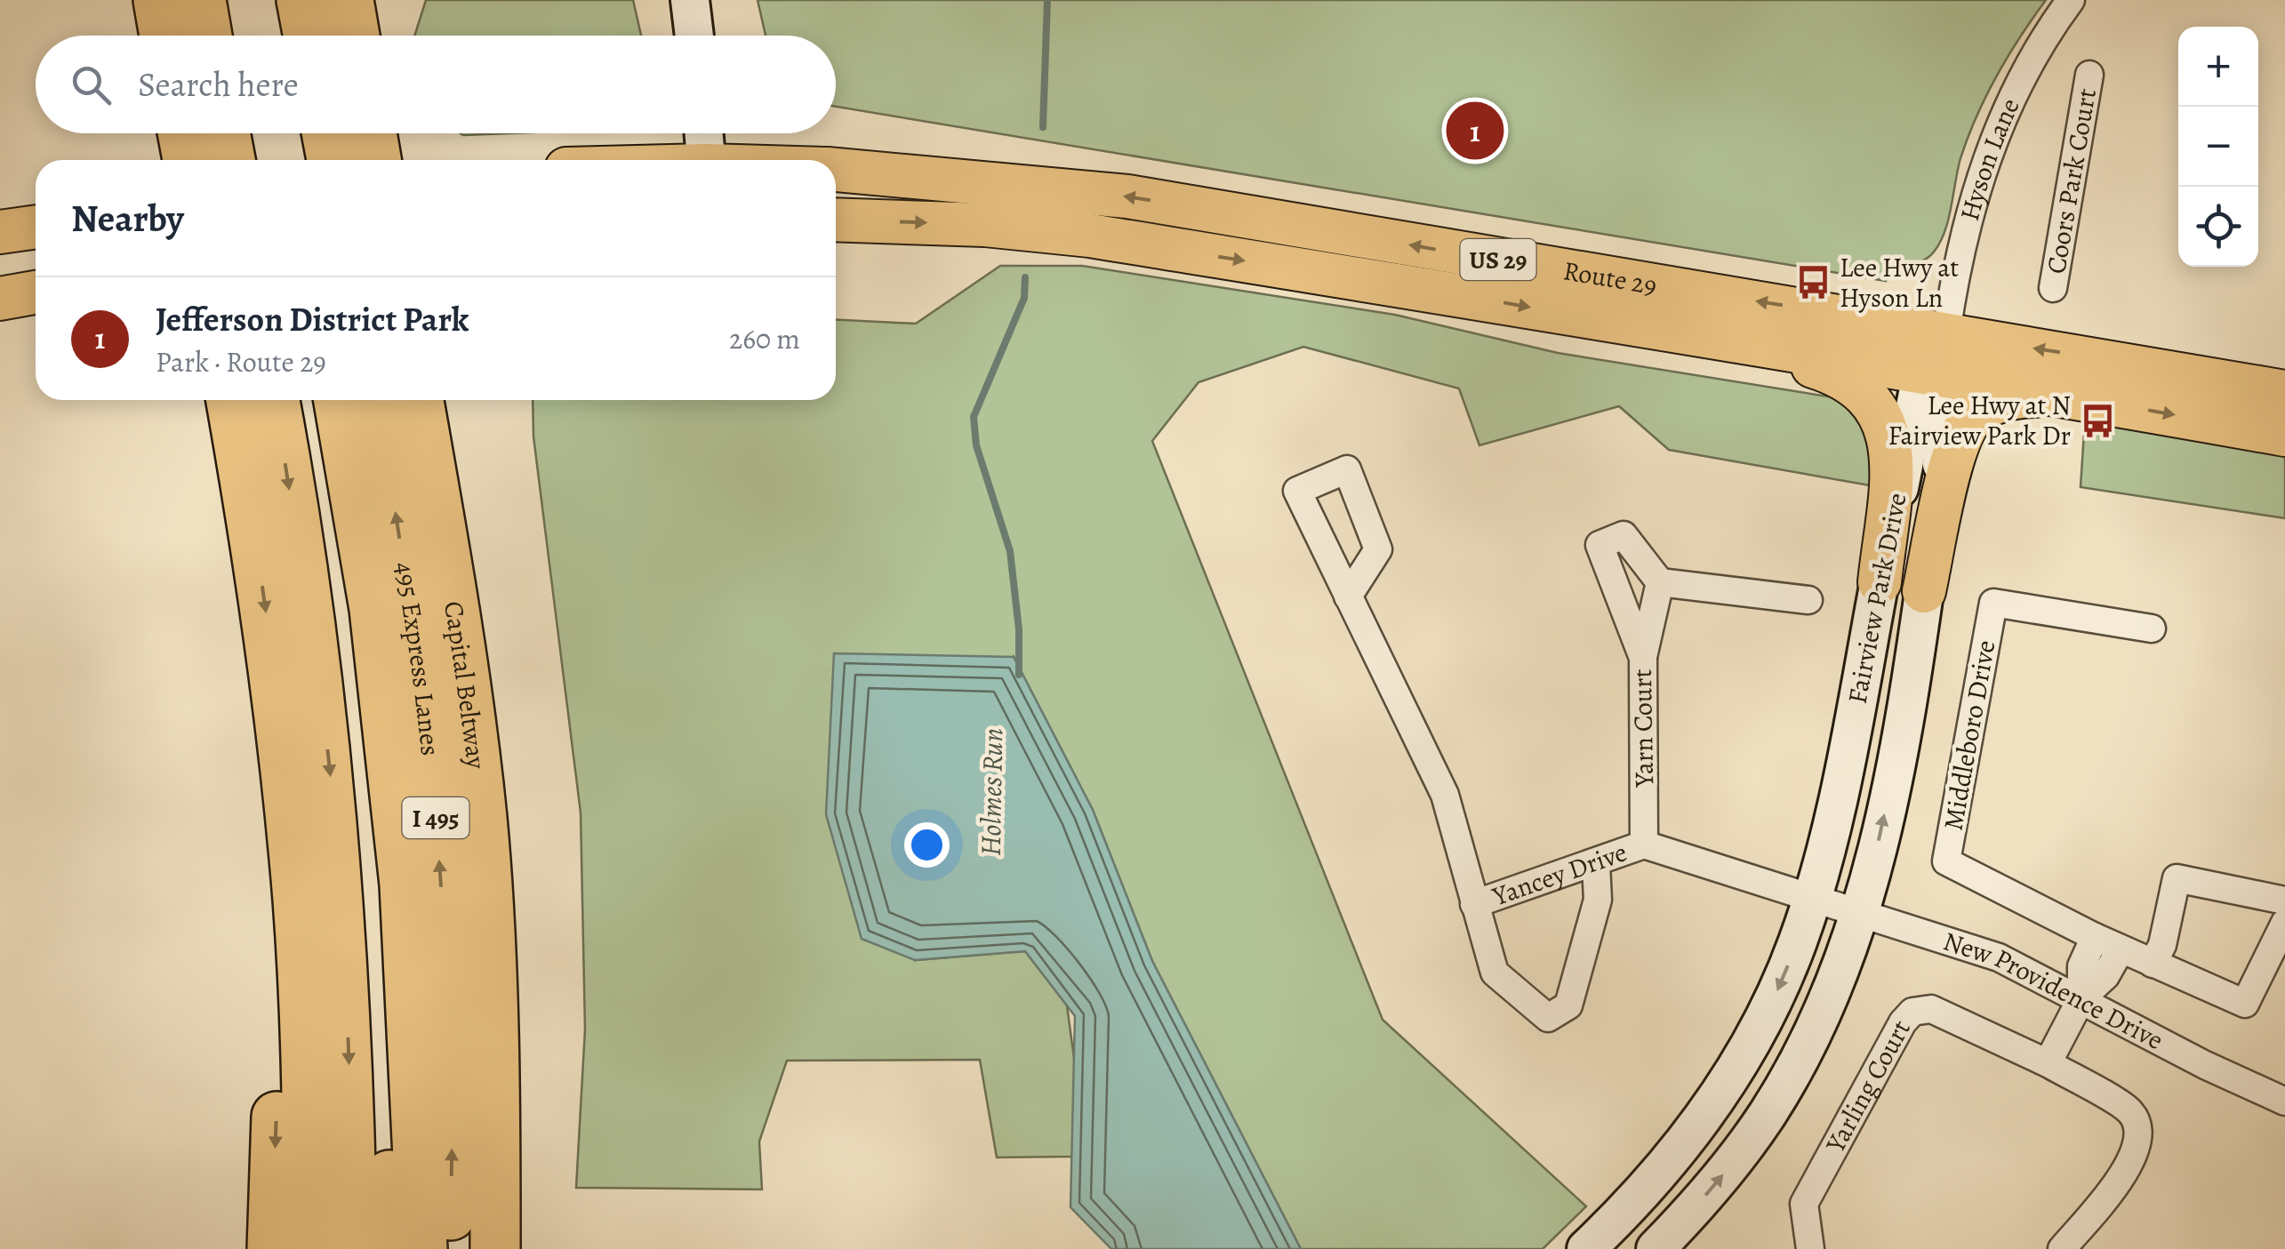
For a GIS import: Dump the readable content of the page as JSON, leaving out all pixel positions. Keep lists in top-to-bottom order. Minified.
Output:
{"streets":{"highway":["495 Express Lanes","Capital Beltway","I 495"],"main road":["US 29","Route 29","Fairview Park Drive"],"street":["Hyson Lane","Coors Park Court","Yarn Court","Middleboro Drive","Yancey Drive","New Providence Drive","Yarling Court"]},"crossings":[["Hyson Lane","Route 29"],["Hyson Lane","Fairview Park Drive"],["Route 29","Fairview Park Drive"],["Fairview Park Drive","Yancey Drive"],["Fairview Park Drive","New Providence Drive"],["Yarn Court","Yancey Drive"],["Yancey Drive","New Providence Drive"]],"water":["Holmes Run"],"places":{"bus stop":["Lee Hwy at Hyson Ln","Lee Hwy at N Fairview Park Dr"]},"page":{"map_buttons":["+","−"],"search":"Search here","pins":"1","heading":"Nearby","list":[{"mark":"1","name":"Jefferson District Park","note":"Park · Route 29","value":"260 m"}]}}
